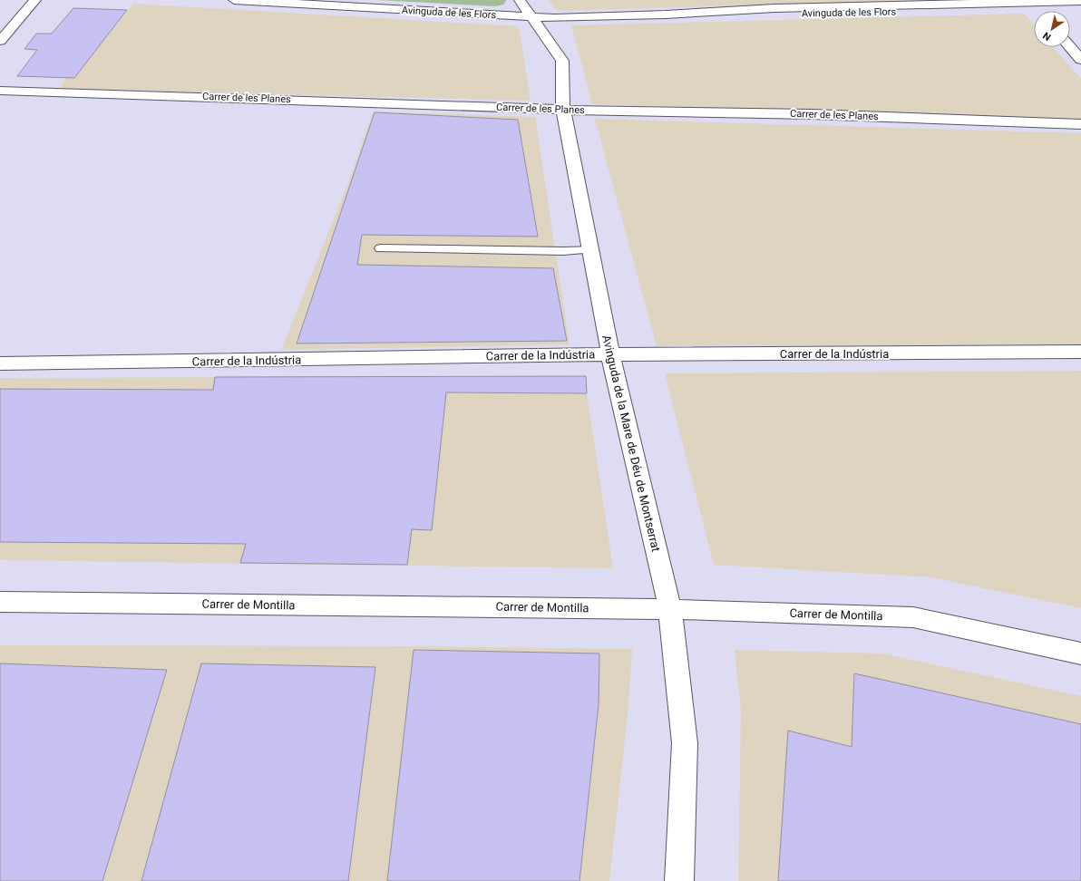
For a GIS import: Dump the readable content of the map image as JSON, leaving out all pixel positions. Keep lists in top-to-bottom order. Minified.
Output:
{"streets":{"street":["Avinguda de les Flors","Carrer de les Planes","Carrer de la Indústria","Avinguda de la Mare de Déu de Montserrat","Carrer de Montilla"]},"crossings":[["Avinguda de les Flors","Avinguda de la Mare de Déu de Montserrat"],["Carrer de les Planes","Avinguda de la Mare de Déu de Montserrat"],["Carrer de la Indústria","Avinguda de la Mare de Déu de Montserrat"],["Avinguda de la Mare de Déu de Montserrat","Carrer de Montilla"]],"north":"bottom left"}
